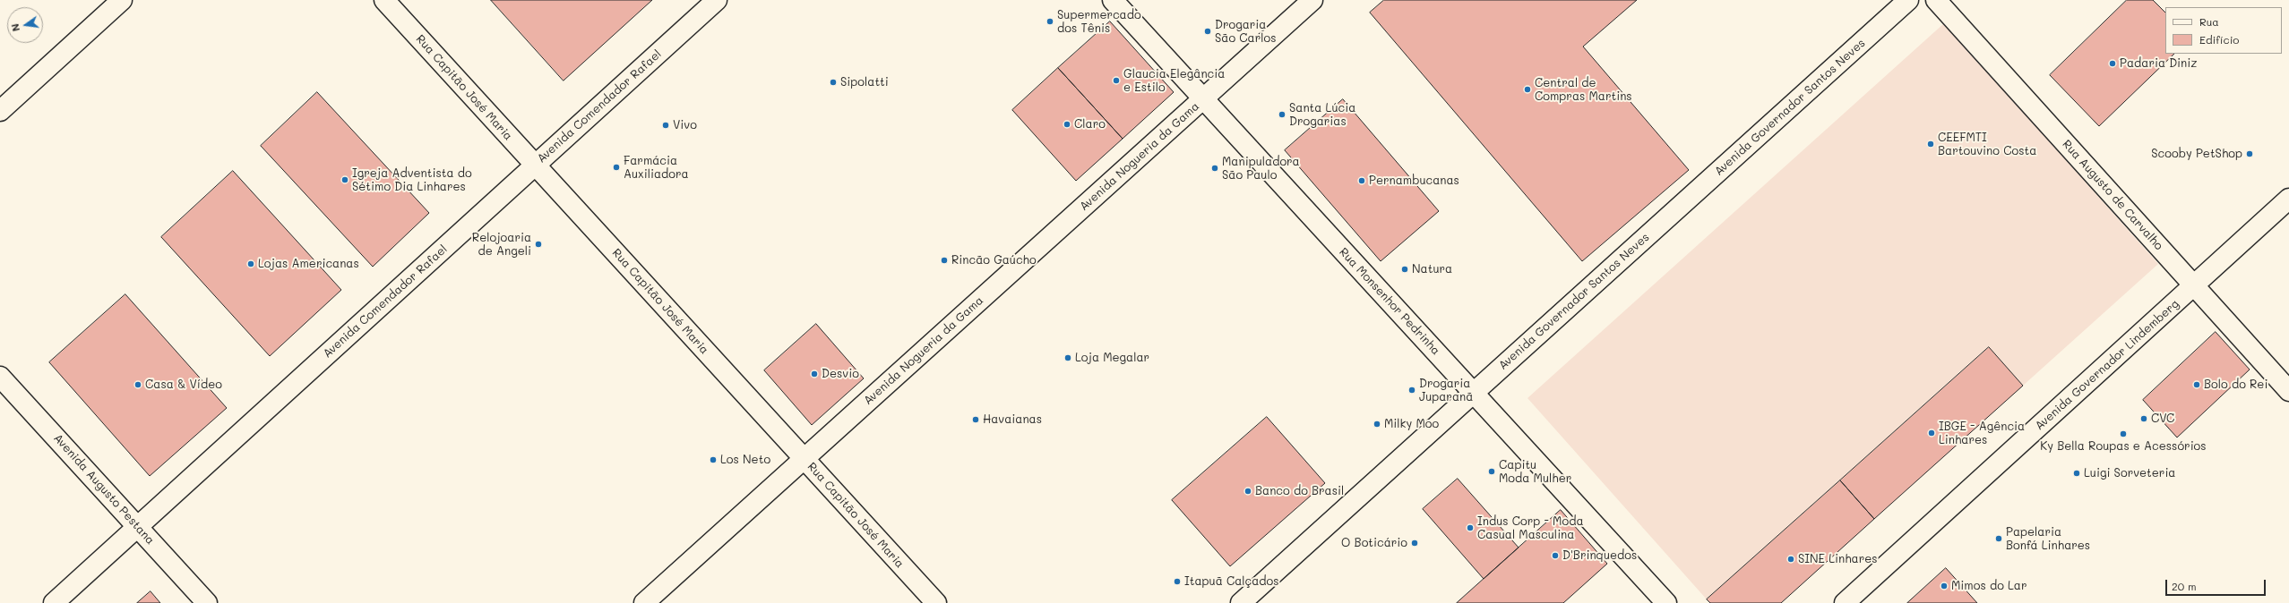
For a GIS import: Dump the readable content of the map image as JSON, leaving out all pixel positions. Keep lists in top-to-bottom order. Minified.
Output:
{"streets":{"street":["Rua Capitão José Maria","Avenida Comendador Rafael","Avenida Governador Santos Neves","Avenida Nogueria da Gama","Rua Augusto de Carvalho","Rua Monsenhor Pedrinha","Avenida Governador Lindemberg","Avenida Augusto Pestana"]},"crossings":[["Rua Capitão José Maria","Avenida Comendador Rafael"],["Rua Capitão José Maria","Avenida Nogueria da Gama"],["Avenida Comendador Rafael","Avenida Augusto Pestana"],["Avenida Governador Santos Neves","Rua Monsenhor Pedrinha"],["Avenida Nogueria da Gama","Rua Monsenhor Pedrinha"],["Rua Augusto de Carvalho","Avenida Governador Lindemberg"]],"places":["Supermercado dos Tênis","Drogaria São Carlos","Padaria Diniz","Glaucia Elegância e Estilo","Sipolatti","Central de Compras Martins","Santa Lúcia Drogarias","Claro","Vivo","CEEFMTI Bartouvino Costa","Scooby PetShop","Farmácia Auxiliadora","Manipuladora São Paulo","Igreja Adventista do Sétimo Dia Linhares","Pernambucanas","Relojoaria de Angeli","Rincão Gaúcho","Lojas Americanas","Natura","Loja Megalar","Desvio","Casa & Vídeo","Bolo do Rei","Drogaria Juparanã","CVC","Havaianas","Milky Moo","IBGE - Agência Linhares","Ky Bella Roupas e Acessórios","Los Neto","Capitu Moda Mulher","Luigi Sorveteria","Banco do Brasil","Indus Corp - Moda Casual Masculina","Papelaria Bonfá Linhares","O Boticário","D'Brinquedos","SINE Linhares","Itapuã Calçados","Mimos do Lar"],"legend":["Rua","Edifício"],"scale_bar":"20 m","north":"left"}
